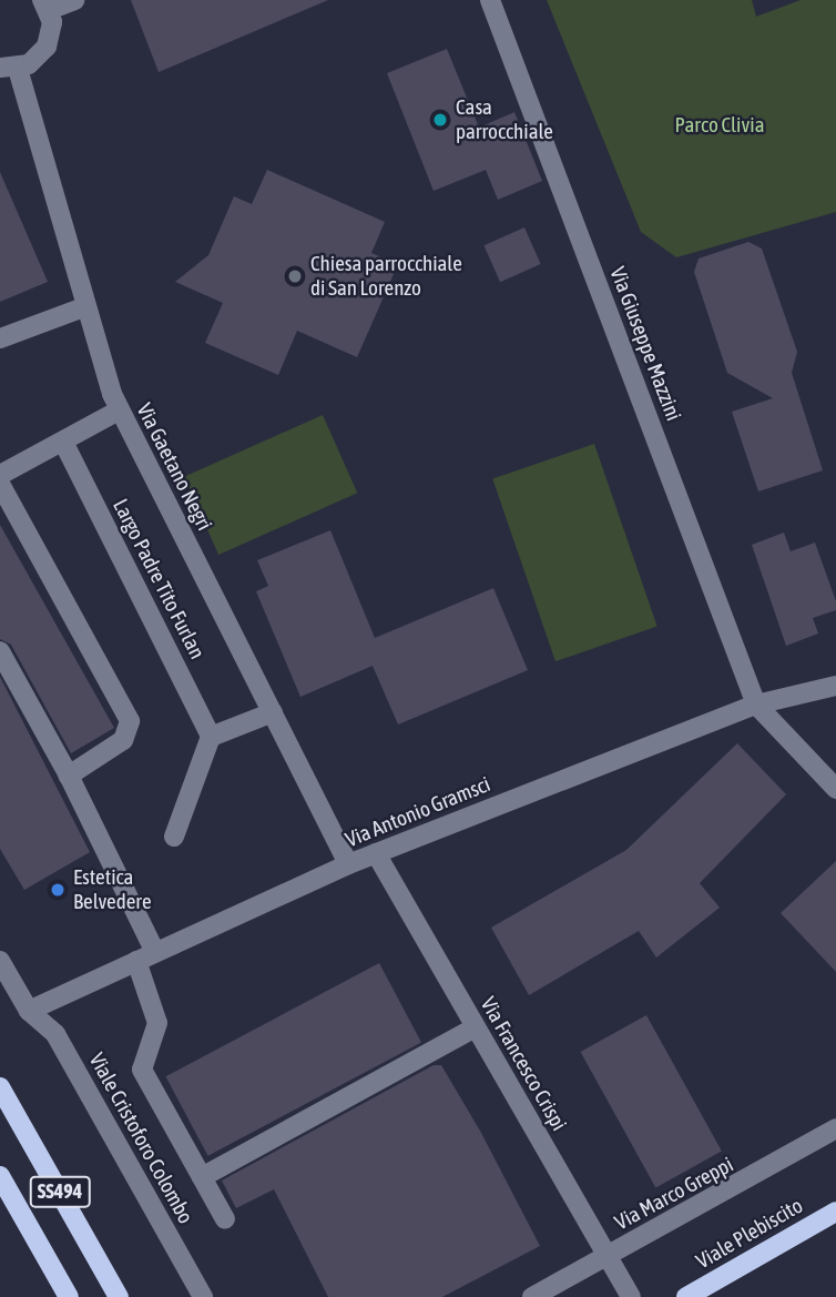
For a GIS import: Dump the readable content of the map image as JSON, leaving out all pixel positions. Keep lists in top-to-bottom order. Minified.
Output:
{"streets":{"main road":["SS494","Viale Plebiscito"],"street":["Via Giuseppe Mazzini","Via Gaetano Negri","Largo Padre Tito Furlan","Via Antonio Gramsci","Via Francesco Crispi","Viale Cristoforo Colombo","Via Marco Greppi"]},"crossings":[["Via Giuseppe Mazzini","Via Antonio Gramsci"],["Via Gaetano Negri","Via Antonio Gramsci"],["Via Antonio Gramsci","Via Francesco Crispi"],["Via Antonio Gramsci","Viale Cristoforo Colombo"],["Via Francesco Crispi","Via Marco Greppi"]],"parks":["Parco Clivia"],"places":["Casa parrocchiale","Chiesa parrocchiale di San Lorenzo","Estetica Belvedere"]}
